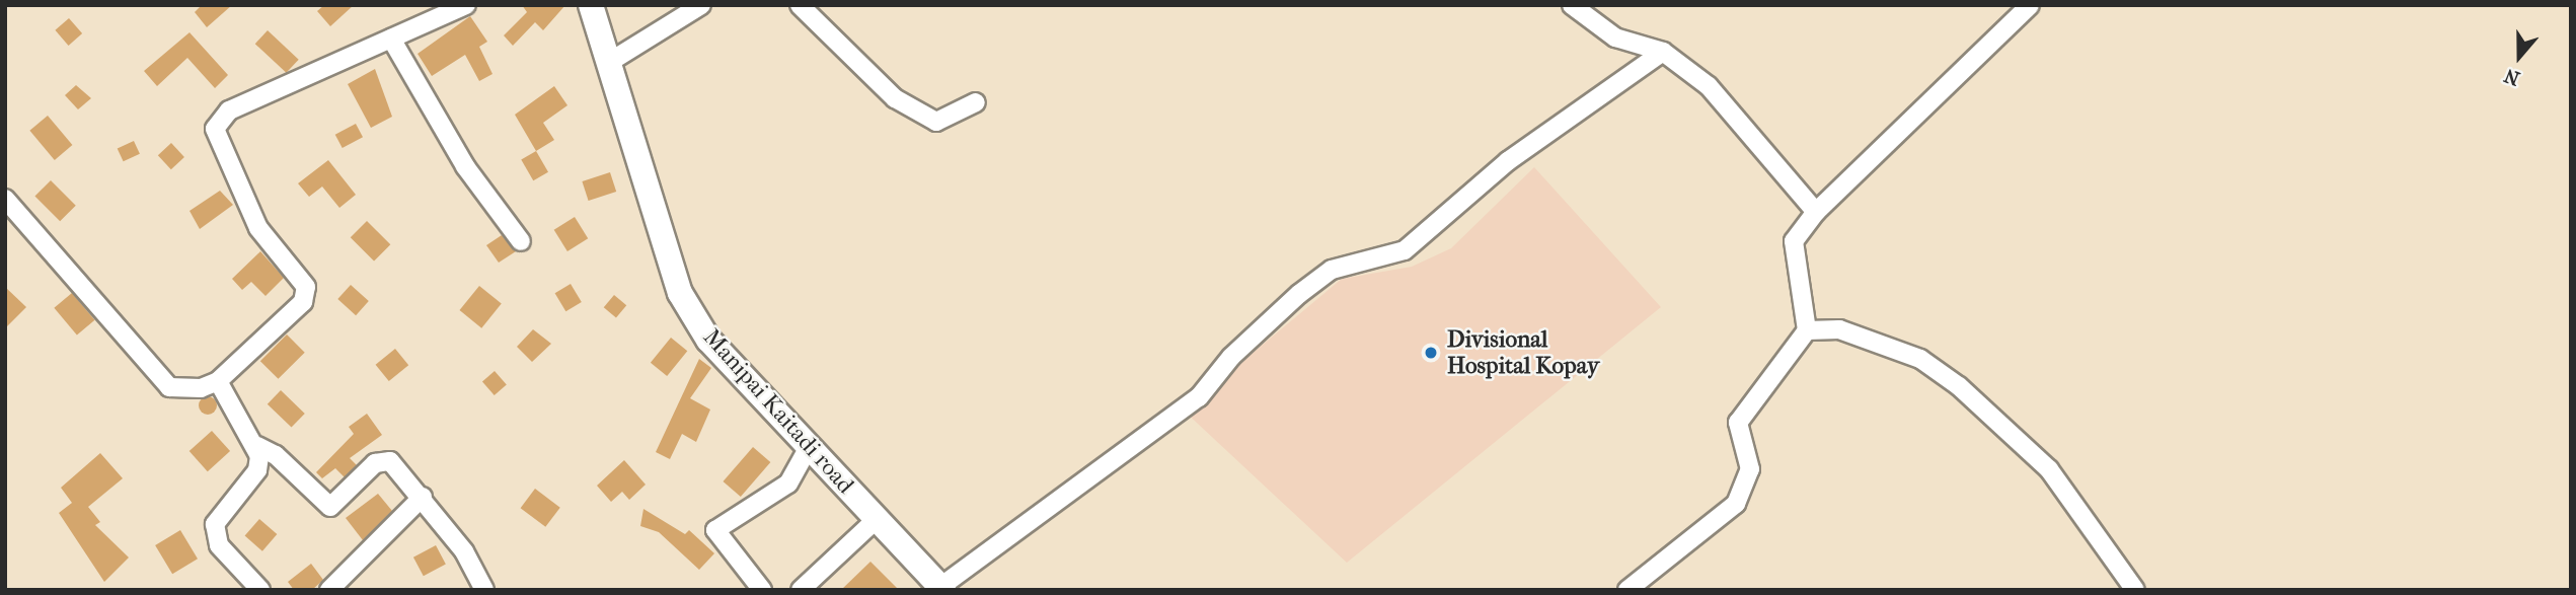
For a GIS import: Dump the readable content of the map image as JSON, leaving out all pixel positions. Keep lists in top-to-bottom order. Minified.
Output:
{"streets":{"main road":["Manipai Kaitadi road"]},"places":["Divisional Hospital Kopay"],"north":"bottom"}
